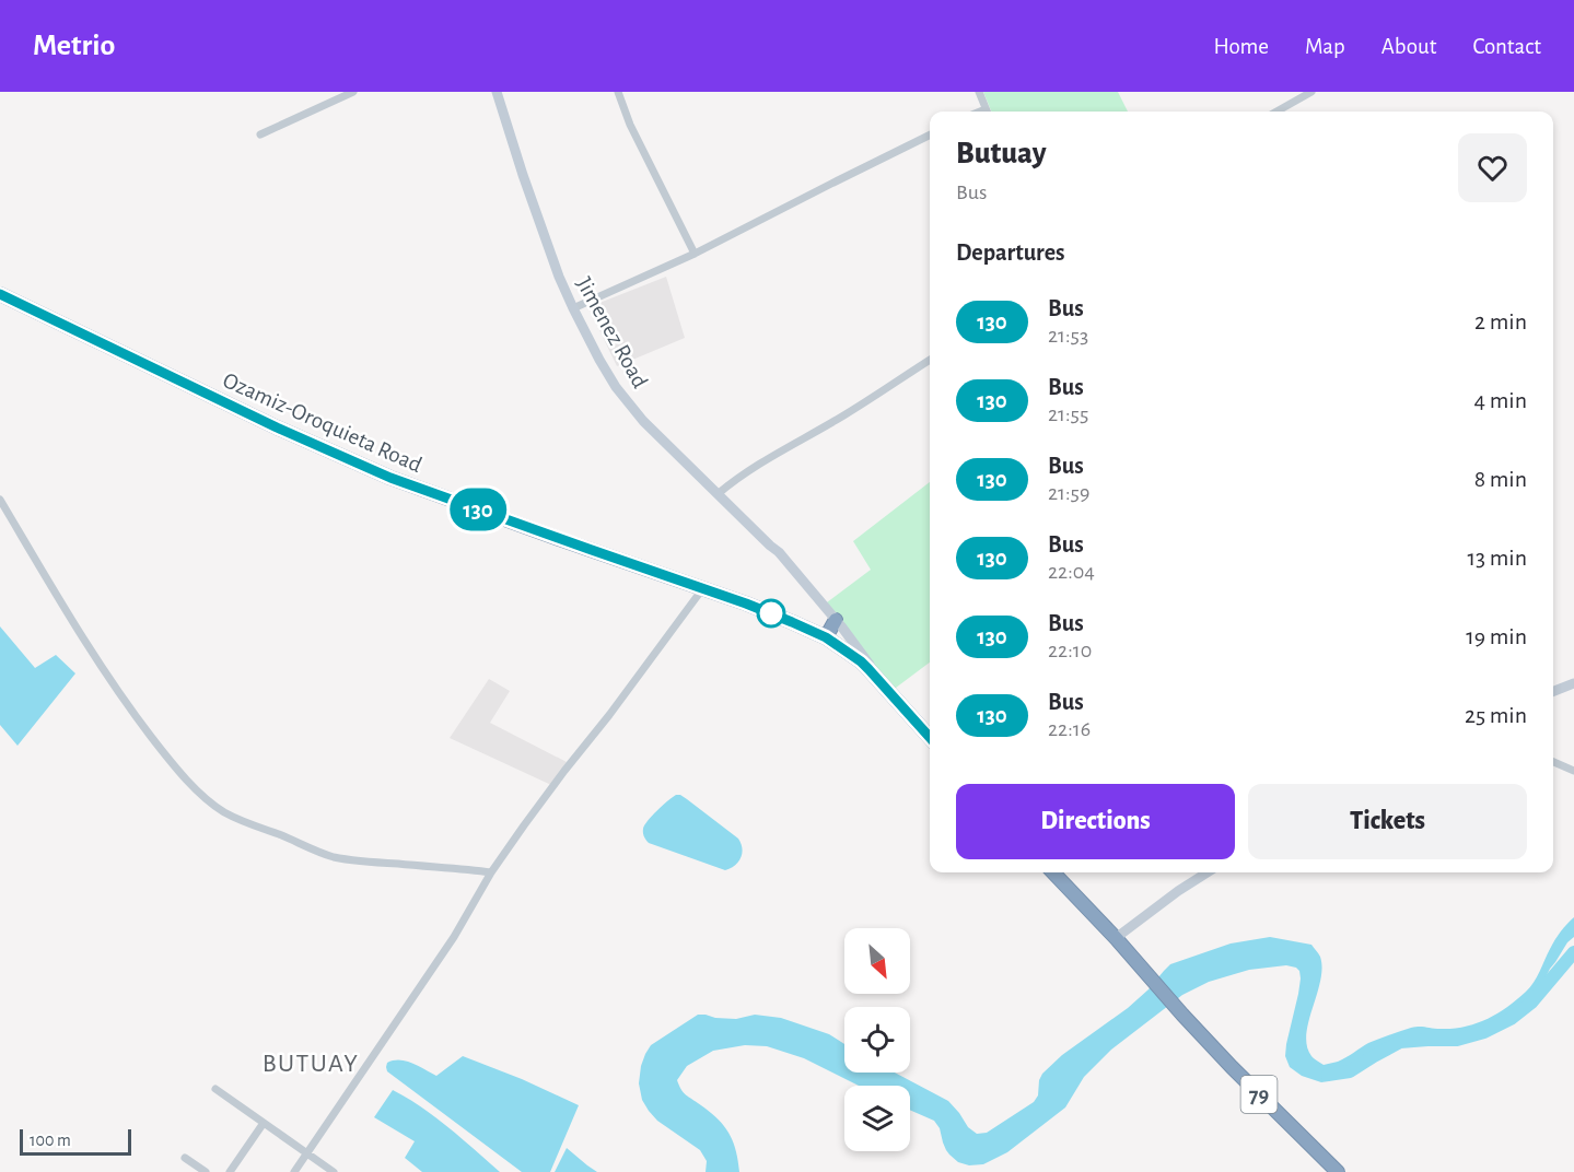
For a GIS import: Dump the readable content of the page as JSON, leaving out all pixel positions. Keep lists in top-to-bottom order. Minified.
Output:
{"streets":{"highway":["Ozamiz-Oroquieta Road","79"],"main road":["Jimenez Road"]},"crossings":[["Jimenez Road","Ozamiz-Oroquieta Road"]],"districts":["BUTUAY"],"lines":["bus line 130"],"scale_bar":"100 m","north":"bottom right","page":{"header":"Metrio","nav":["Home","Map","About","Contact"],"on_map":"130","heading":[["Butuay","Bus"],"Departures"],"list":[{"mark":"130","name":"Bus","note":"21:53","value":"2 min"},{"mark":"130","name":"Bus","note":"21:55","value":"4 min"},{"mark":"130","name":"Bus","note":"21:59","value":"8 min"},{"mark":"130","name":"Bus","note":"22:04","value":"13 min"},{"mark":"130","name":"Bus","note":"22:10","value":"19 min"},{"mark":"130","name":"Bus","note":"22:16","value":"25 min"}],"buttons":["Directions","Tickets"],"scale":"100 m"}}
